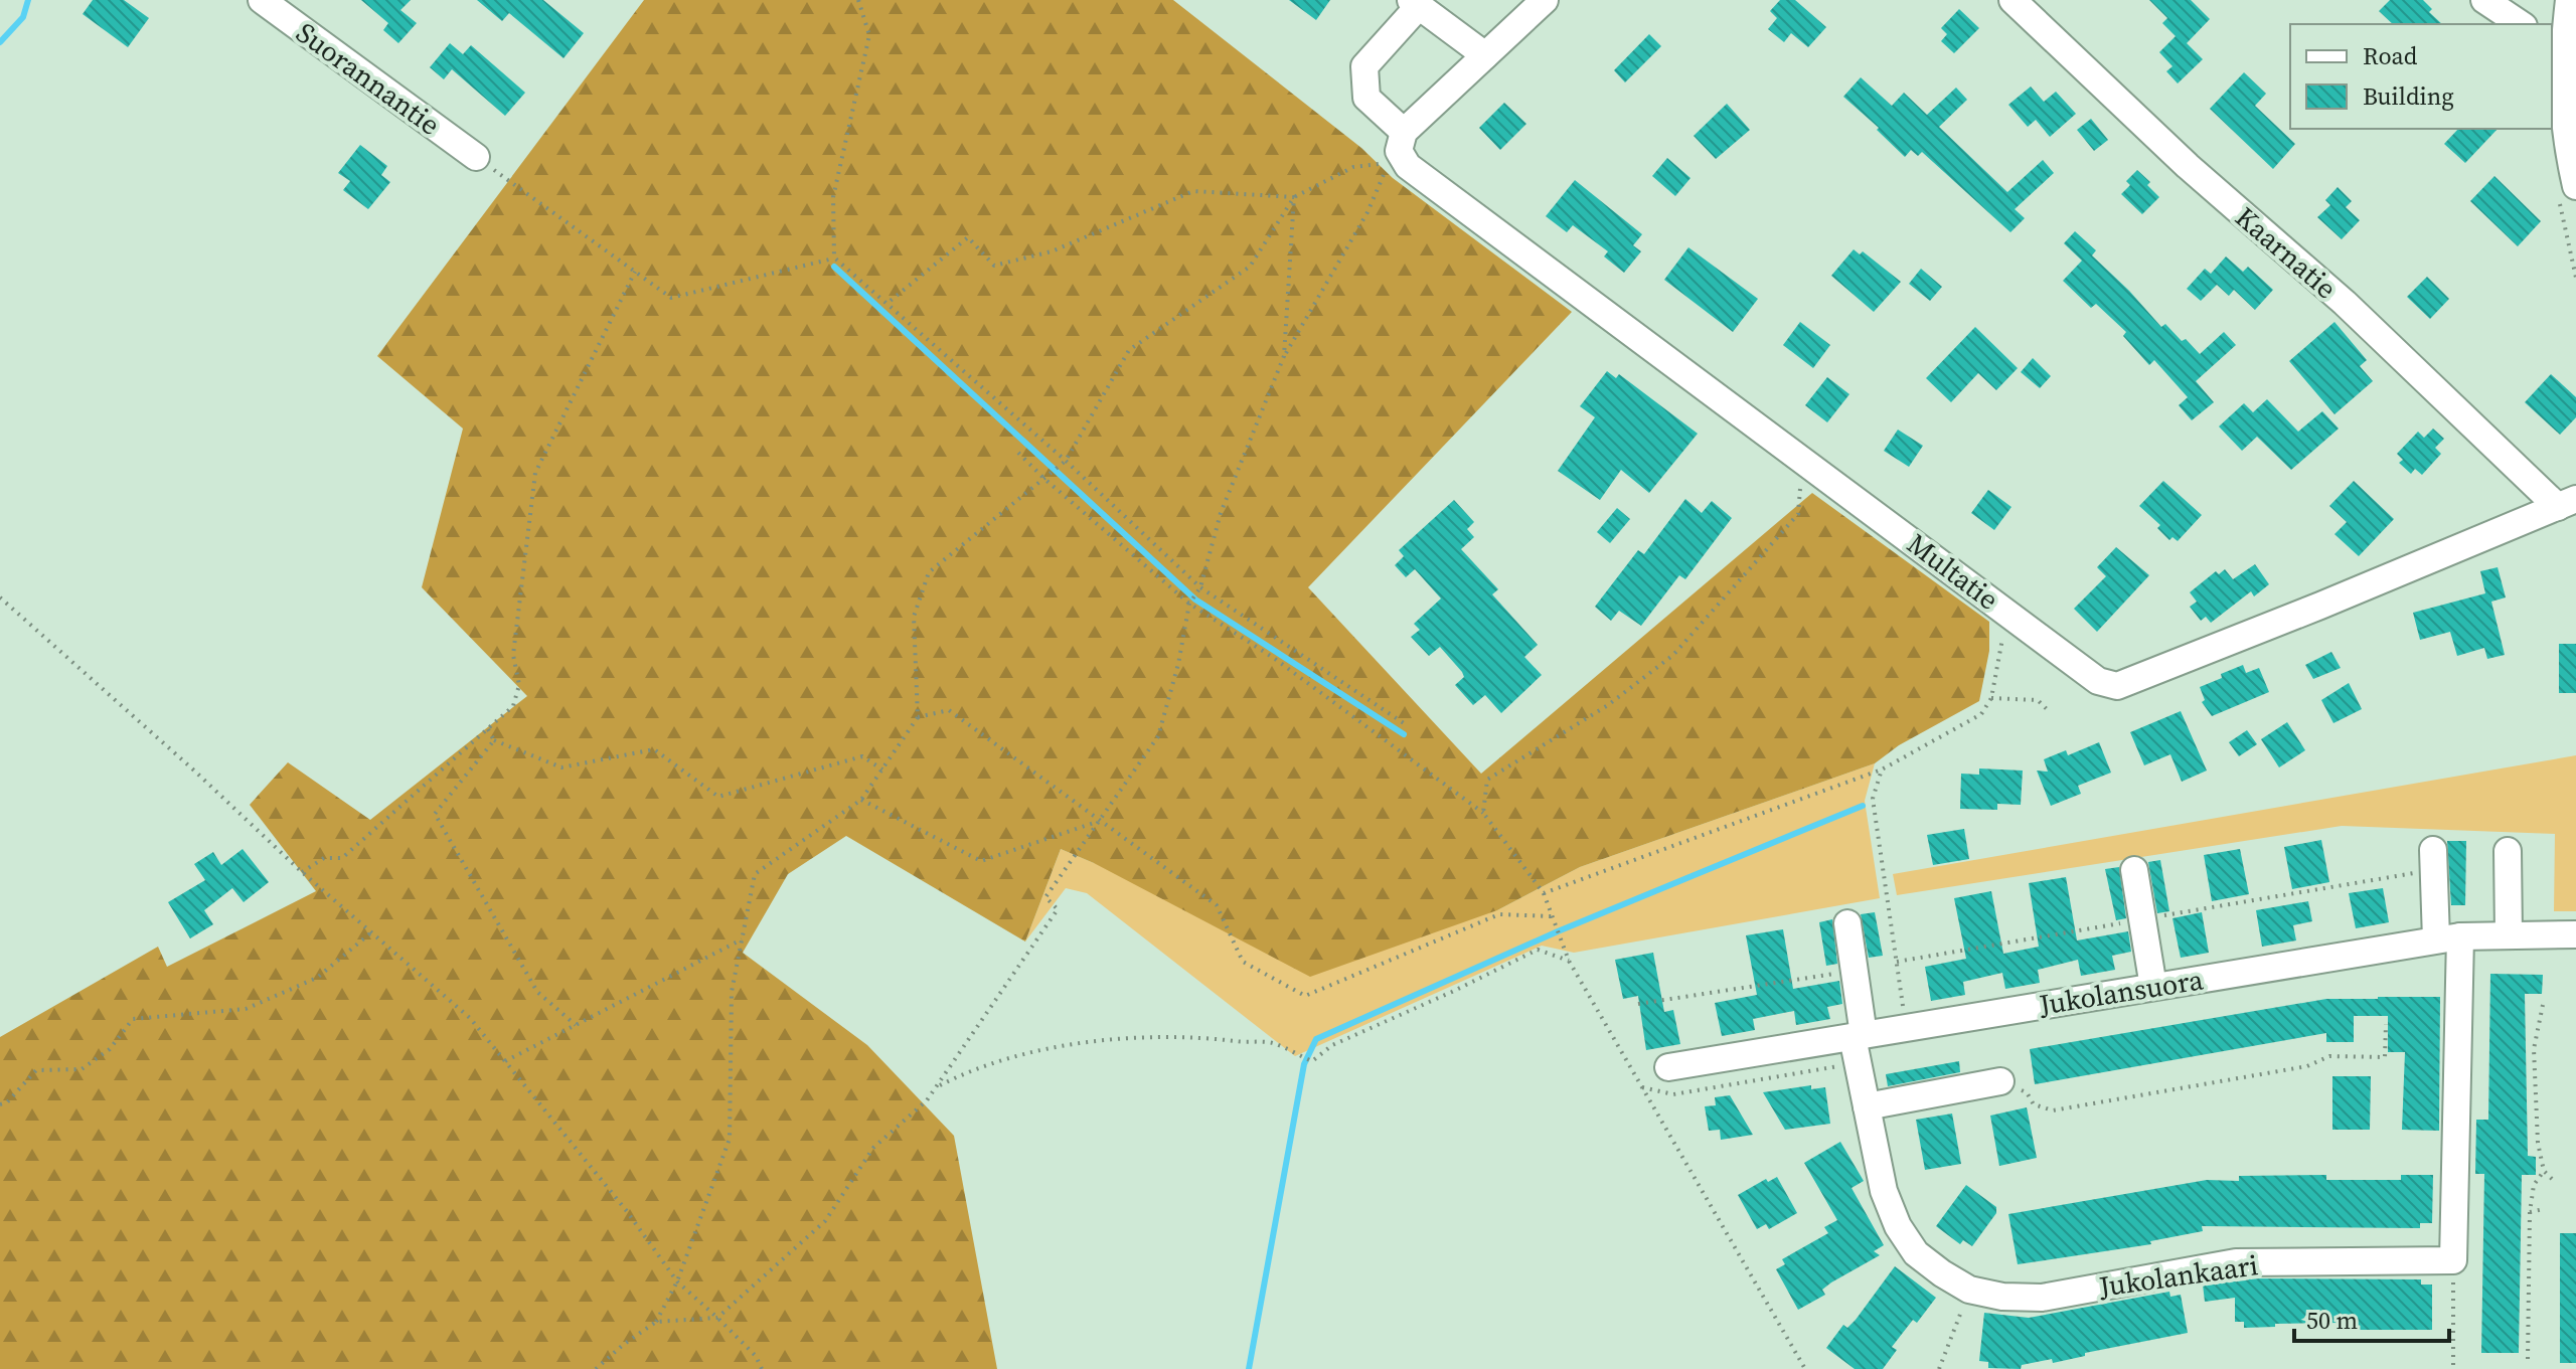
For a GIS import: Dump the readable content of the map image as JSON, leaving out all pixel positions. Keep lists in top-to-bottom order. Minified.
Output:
{"streets":{"street":["Suorannantie","Kaarnatie","Multatie","Jukolansuora","Jukolankaari"]},"crossings":[["Kaarnatie","Multatie"],["Jukolansuora","Jukolankaari"]],"legend":["Road","Building"],"scale_bar":"50 m"}
